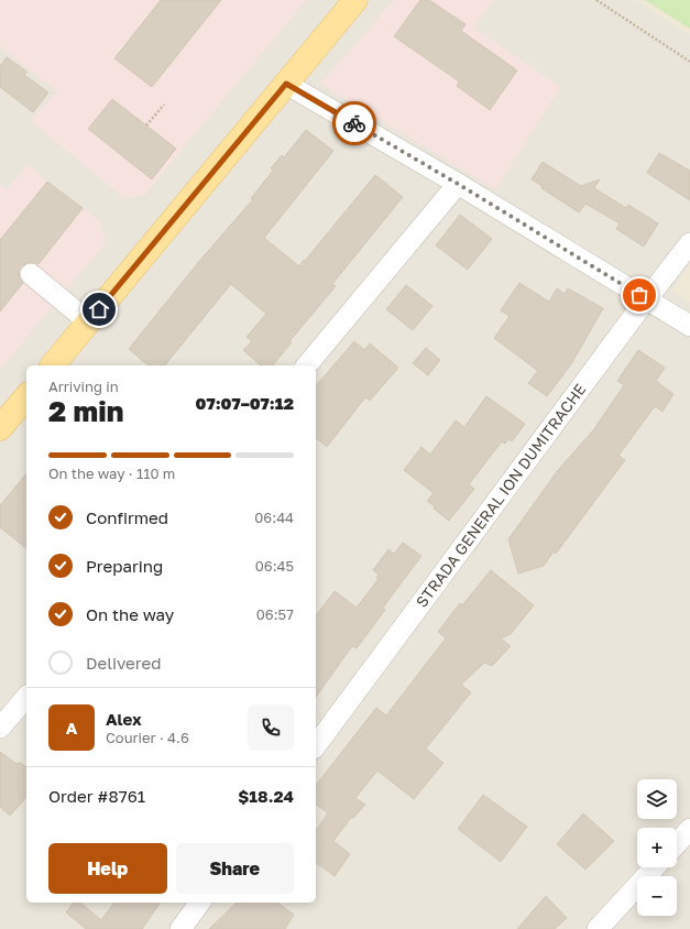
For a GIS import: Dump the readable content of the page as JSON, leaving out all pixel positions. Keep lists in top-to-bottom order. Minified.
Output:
{"streets":{"street":["STRADA GENERAL ION DUMITRACHE"]},"page":{"heading":["2 min","Arriving in","07:07–07:12"],"panel":["Alex","Courier · 4.6","Order #8761","$18.24"],"bar":"On the way · 110 m","list":[["Confirmed","06:44"],["Preparing","06:45"],["On the way","06:57"],"Delivered"],"round":"A","map_buttons":["+","−"],"buttons":["Help","Share"]}}
